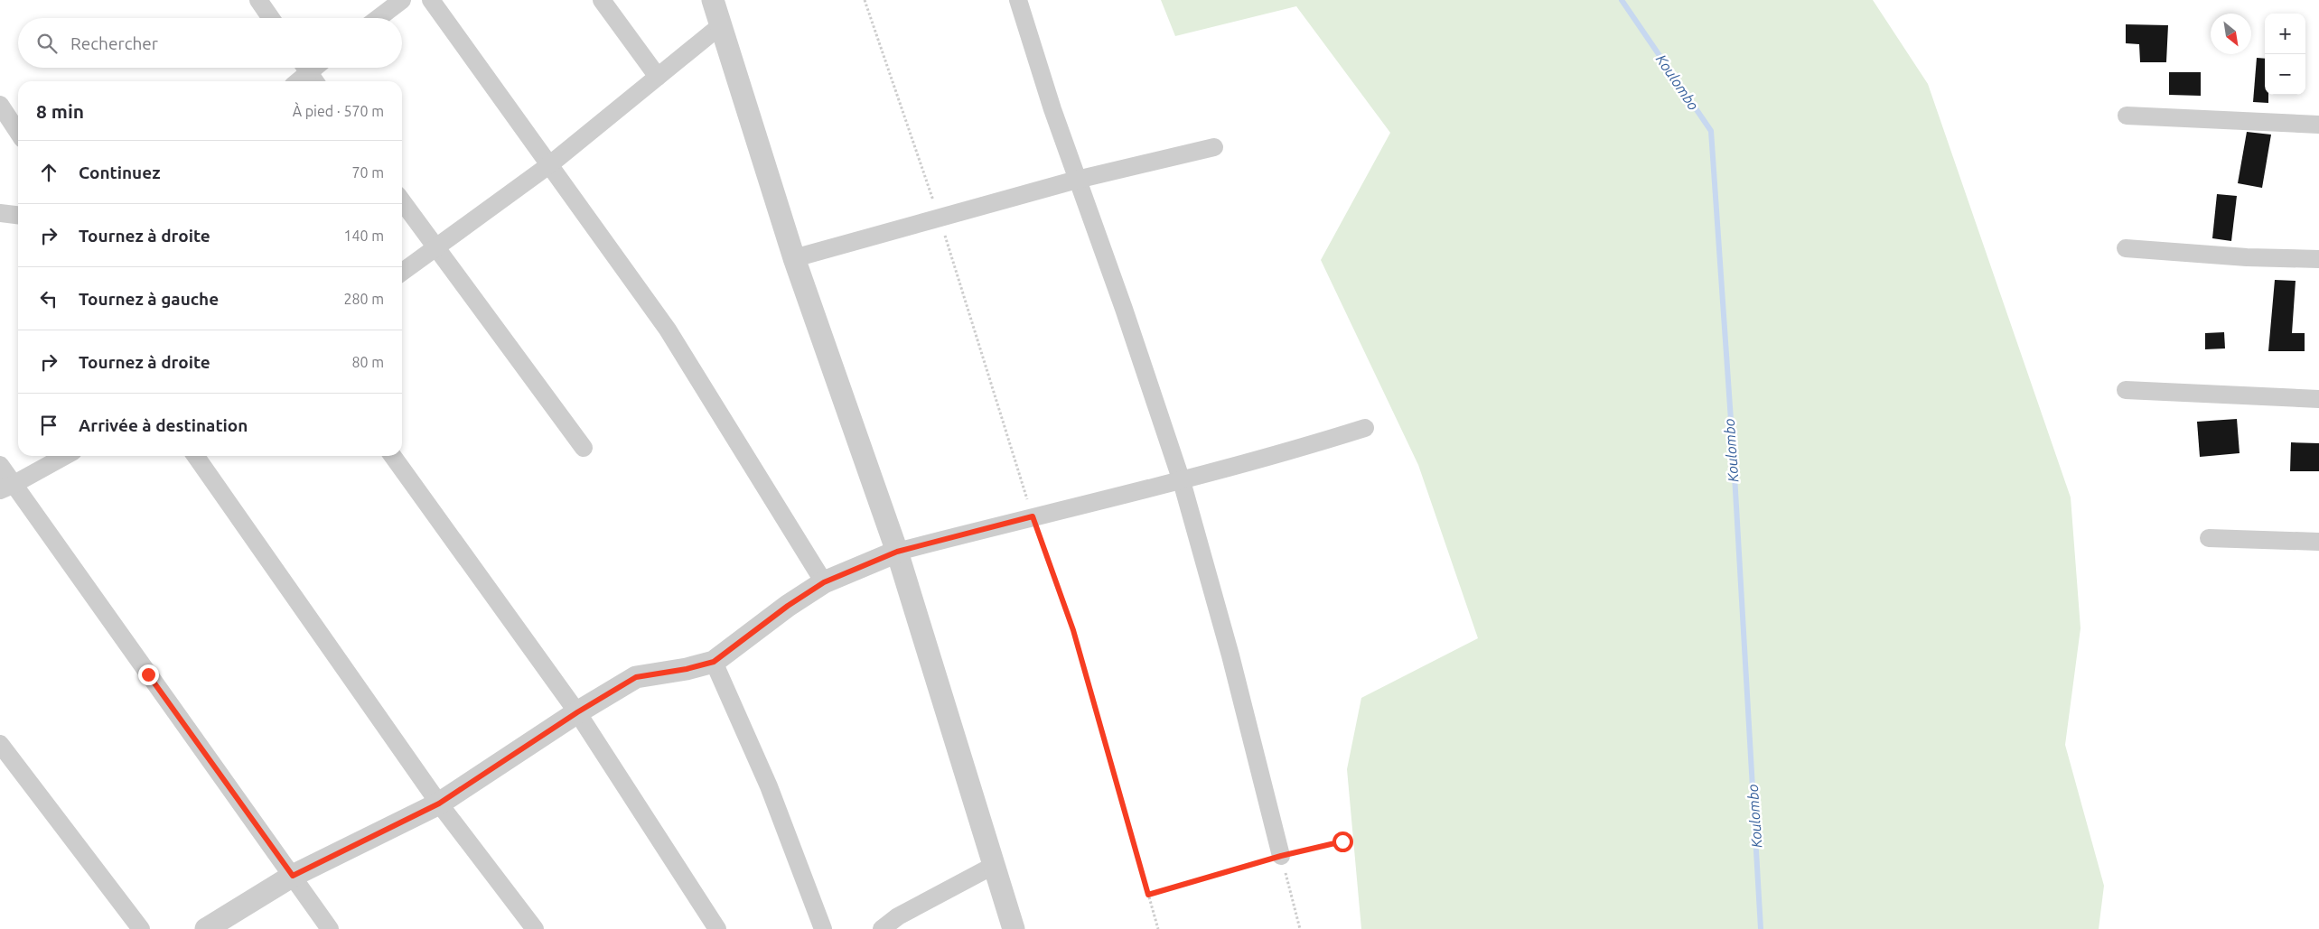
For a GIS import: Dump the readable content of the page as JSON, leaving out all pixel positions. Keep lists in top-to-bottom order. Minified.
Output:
{"water":["Koulombo"],"north":"bottom right","page":{"map_buttons":["+","−"],"search":"Rechercher","heading":["8 min","À pied · 570 m"],"list":[["Continuez","70 m"],["Tournez à droite","140 m"],["Tournez à gauche","280 m"],["Tournez à droite","80 m"],"Arrivée à destination"]}}
